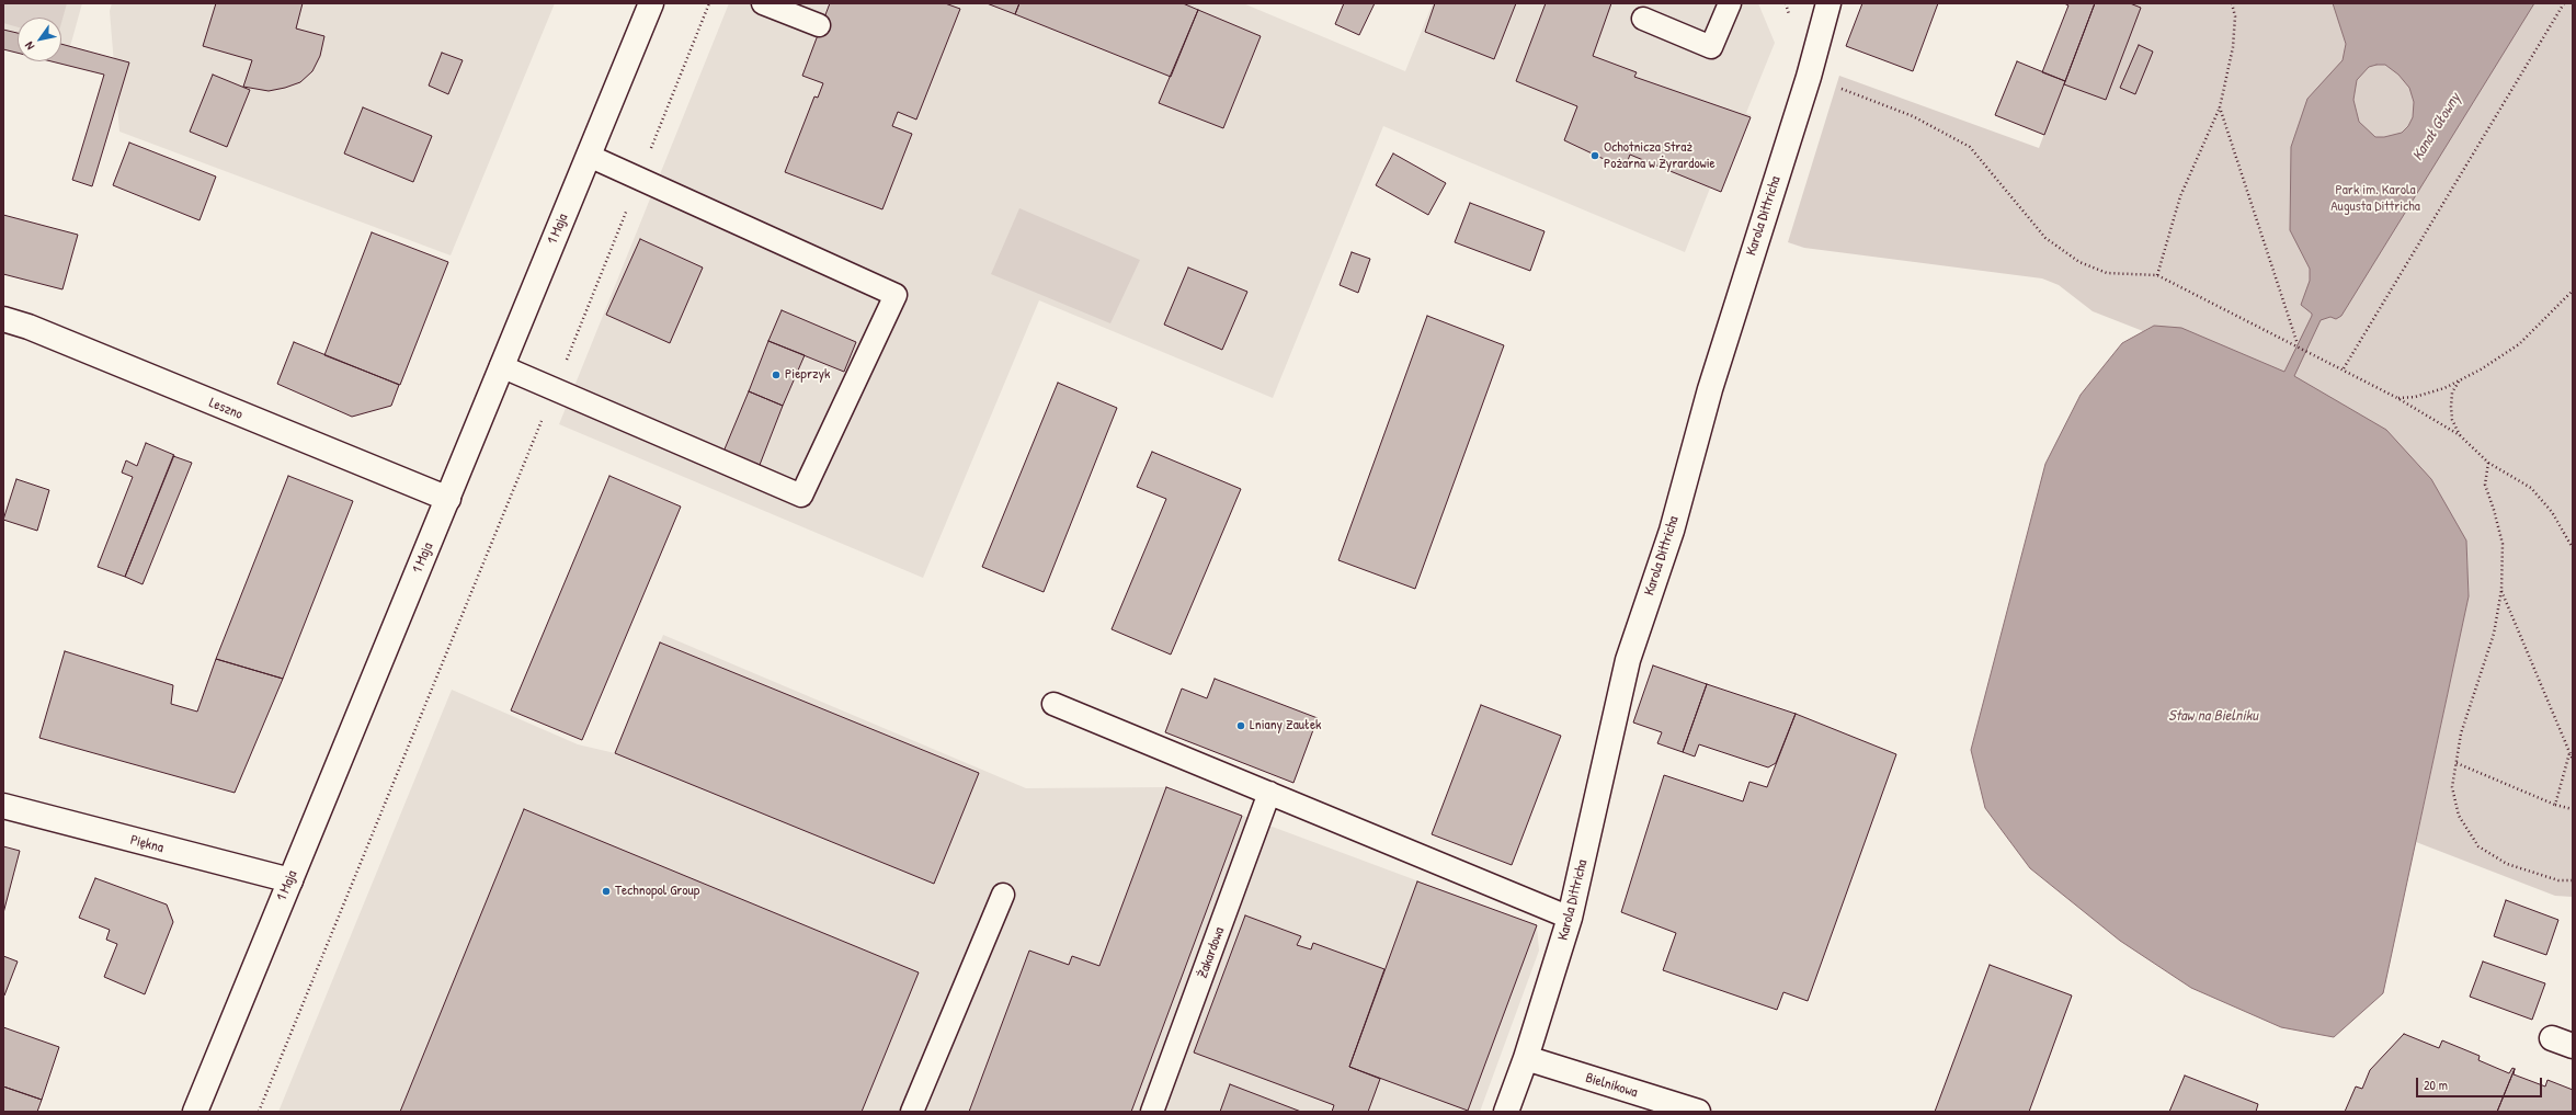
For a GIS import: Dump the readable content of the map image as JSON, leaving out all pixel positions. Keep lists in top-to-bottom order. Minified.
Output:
{"streets":{"street":["Karola Dittricha","1 Maja","Leszno","Piękna","Bielnikowa"],"lane":["Żakardowa"]},"crossings":[["Karola Dittricha","Bielnikowa"],["1 Maja","Leszno"],["1 Maja","Piękna"]],"water":["Kanał Głowny","Staw na Bielniku"],"parks":["Park im. Karola Augusta Dittricha"],"places":["Ochotnicza Straż Pożarna w Żyrardowie","Pieprzyk","Lniany Zaułek","Technopol Group"],"scale_bar":"20 m","north":"bottom left"}
